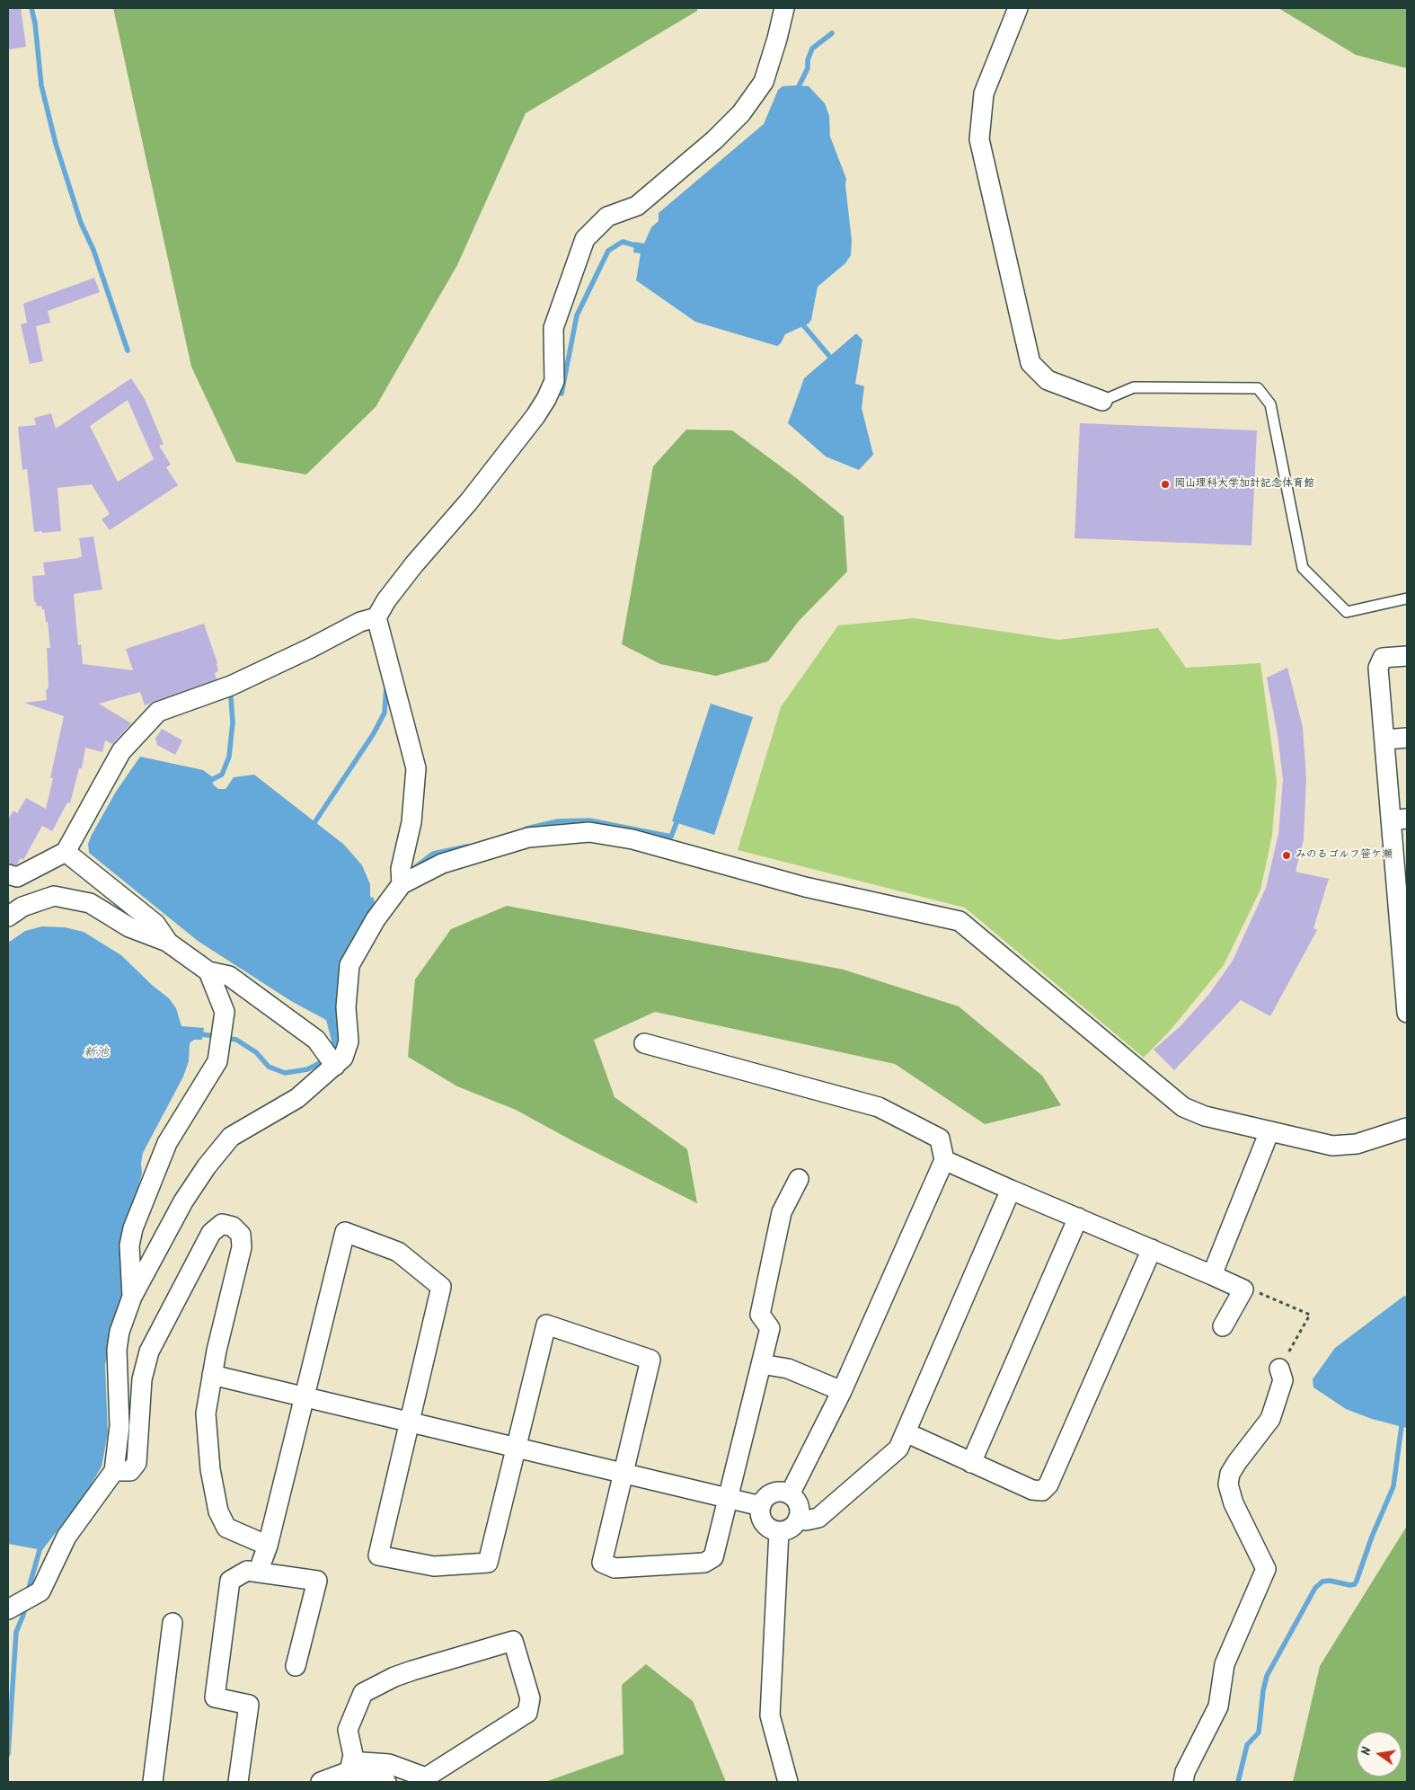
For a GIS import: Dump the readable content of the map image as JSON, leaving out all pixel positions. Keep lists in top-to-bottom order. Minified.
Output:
{"water":["新池"],"places":["岡山理科大学加計記念体育館","みのるゴルフ笹ケ瀬"],"north":"left"}
